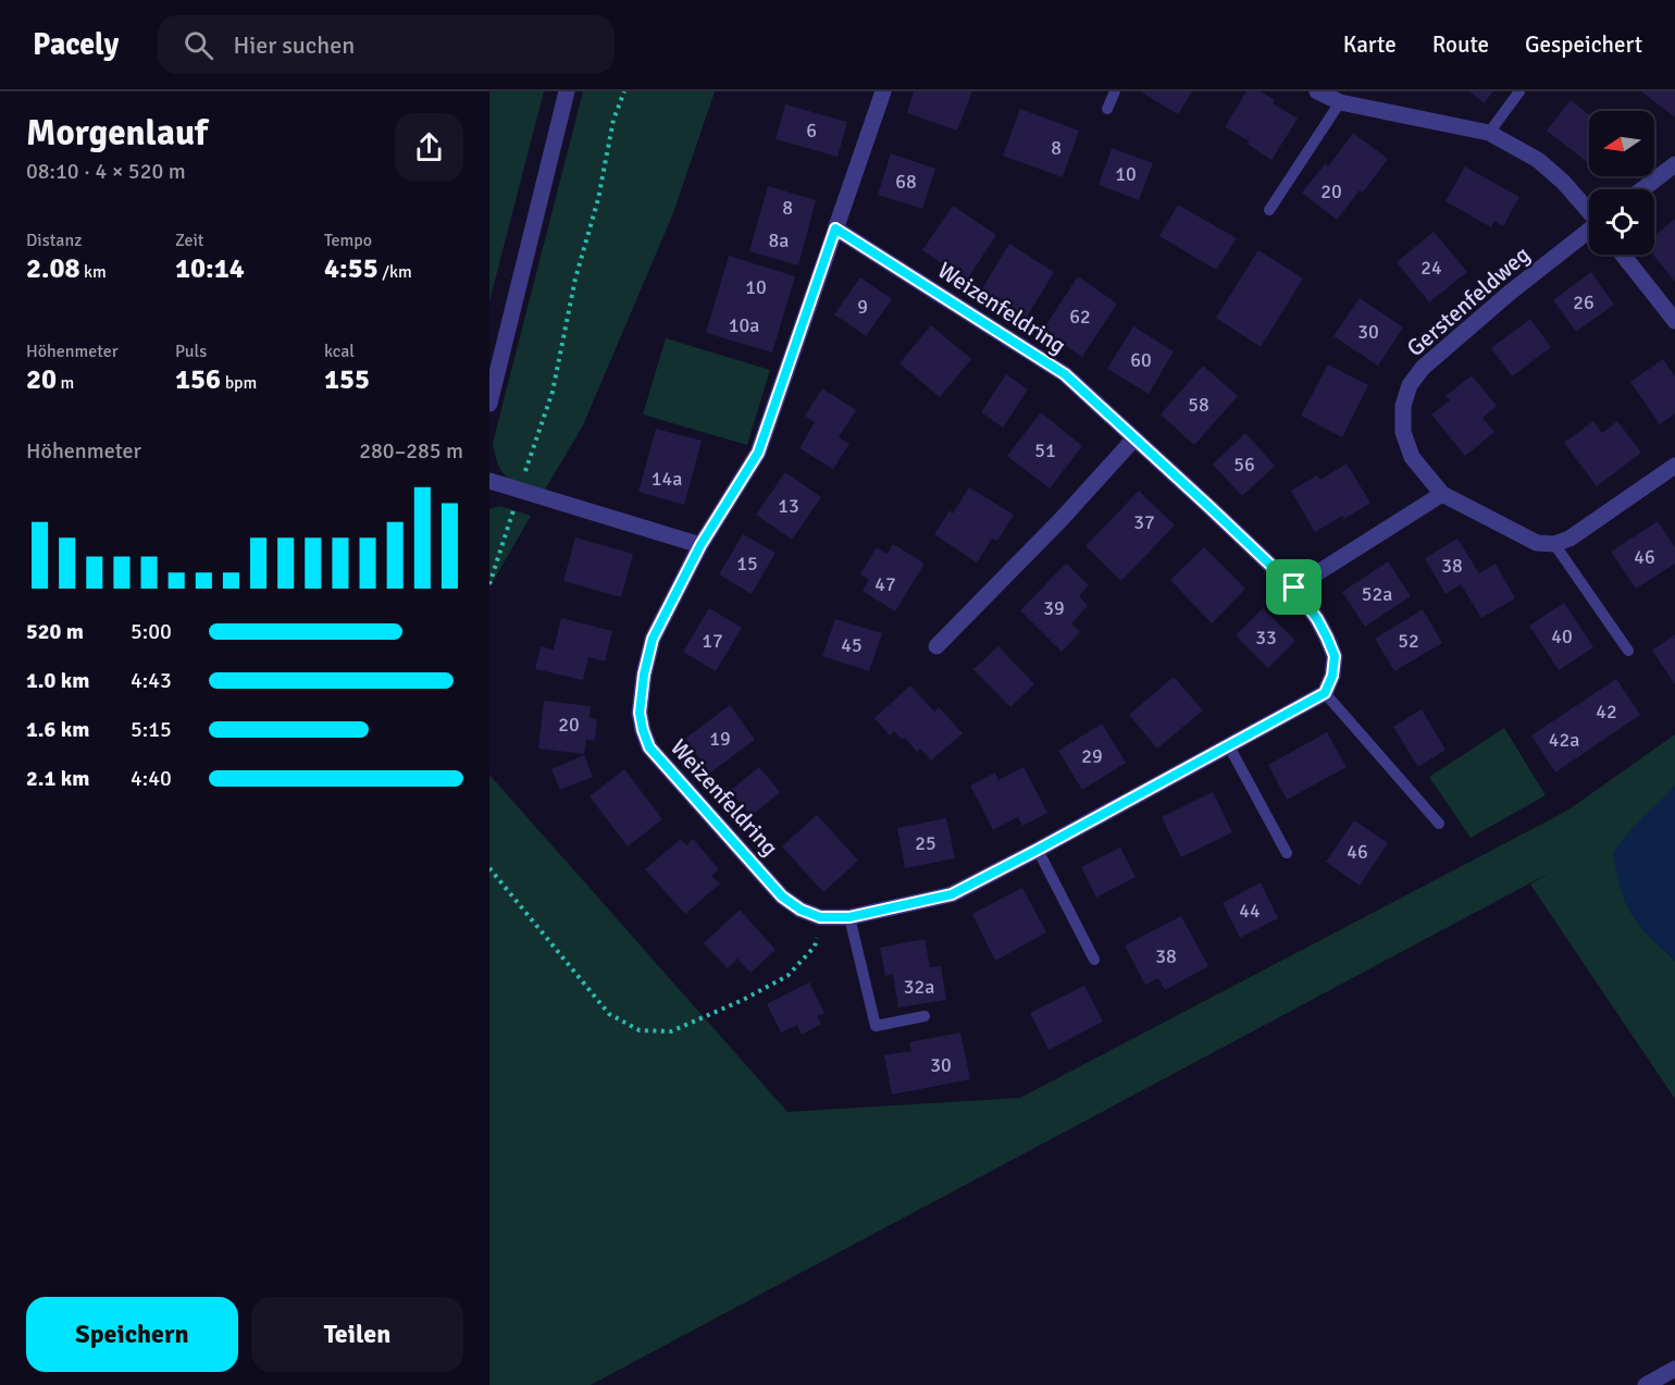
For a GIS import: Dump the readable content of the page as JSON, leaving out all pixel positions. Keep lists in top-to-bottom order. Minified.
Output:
{"streets":{"street":["Gerstenfeldweg","Weizenfeldring"]},"house_numbers":["6","8","10","68","20","8","8a","24","10","26","9","62","10a","30","60","58","51","56","14a","13","37","46","15","38","47","52a","39","40","33","17","52","45","42","20","19","42a","29","25","46","44","38","32a","30"],"north":"left","page":{"header":"Pacely","search":"Hier suchen","nav":["Karte","Route","Gespeichert"],"heading":["Morgenlauf","08:10 · 4 × 520 m"],"stats":[["Distanz","2.08 km"],["Zeit","10:14"],["Tempo","4:55 /km"],["Höhenmeter","20 m"],["Puls","156 bpm"],["kcal","155"]],"chart":["Höhenmeter","280–285 m"],"list":[{"name":"520 m","note":"5:00"},{"name":"1.0 km","note":"4:43"},{"name":"1.6 km","note":"5:15"},{"name":"2.1 km","note":"4:40"}],"buttons":["Speichern","Teilen"]}}
